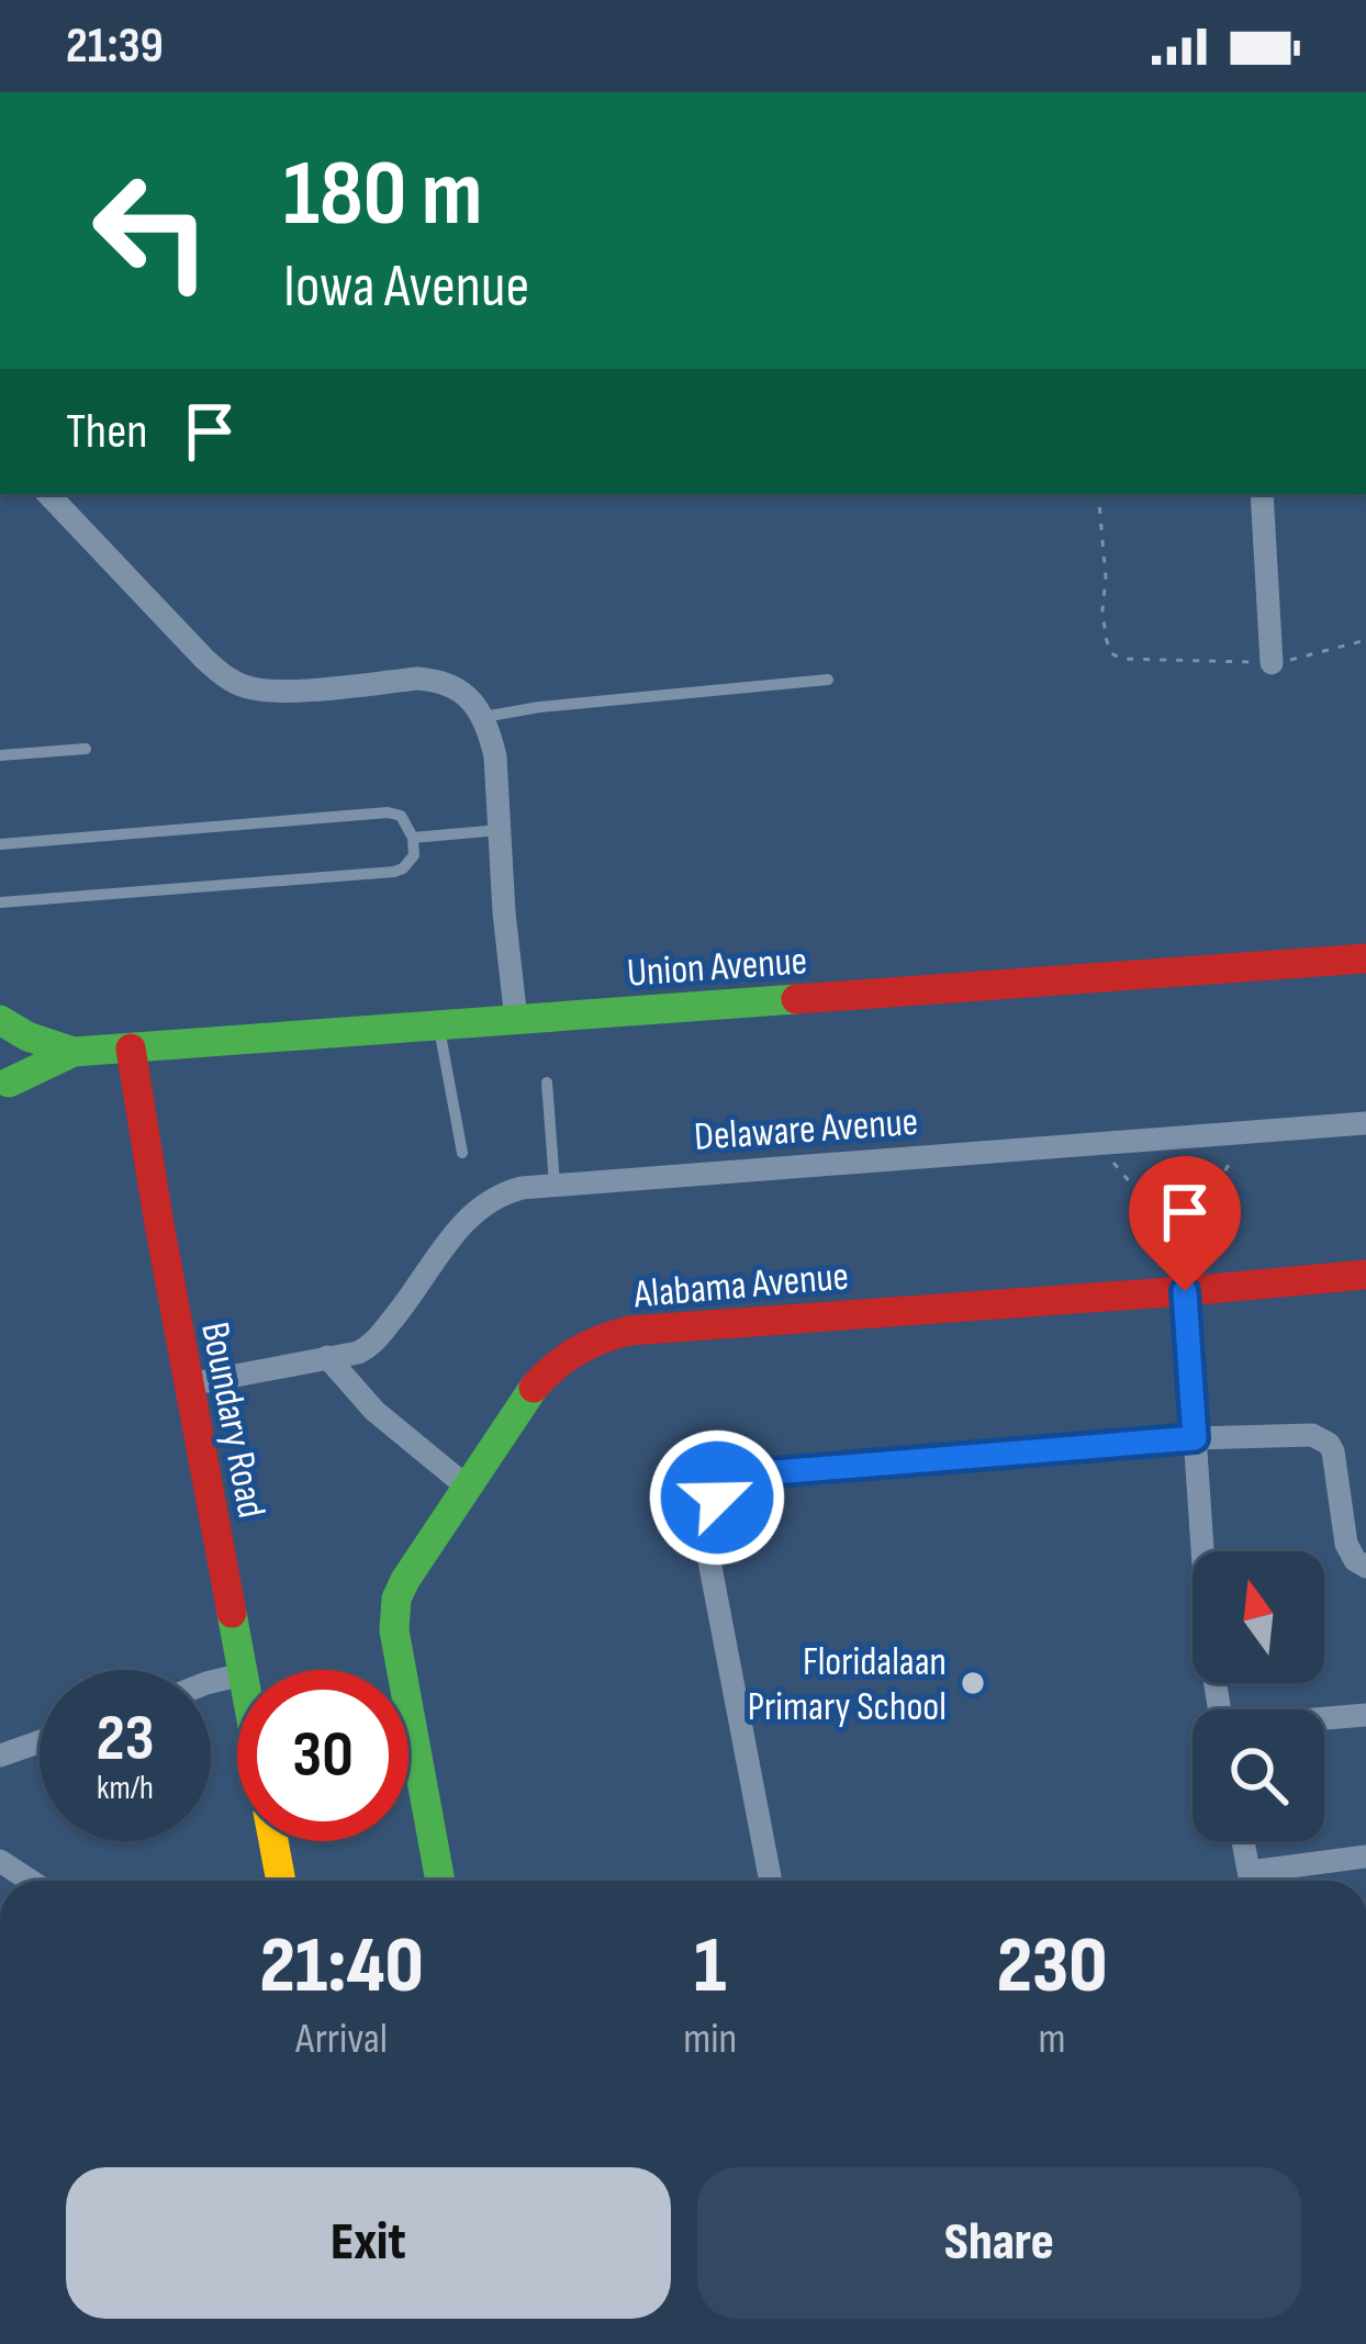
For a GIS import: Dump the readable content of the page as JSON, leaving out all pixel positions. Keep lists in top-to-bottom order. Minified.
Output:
{"streets":{"street":["Union Avenue","Delaware Avenue","Alabama Avenue","Boundary Road"]},"crossings":[["Union Avenue","Boundary Road"],["Delaware Avenue","Boundary Road"]],"places":["Floridalaan Primary School"],"north":"top","page":{"status":"21:39","turn":["180 m","Iowa Avenue"],"then":"Then","speed":"23 km/h","limit":"30","eta":["21:40","Arrival","1","min","230","m"],"buttons":["Exit","Share"]}}
